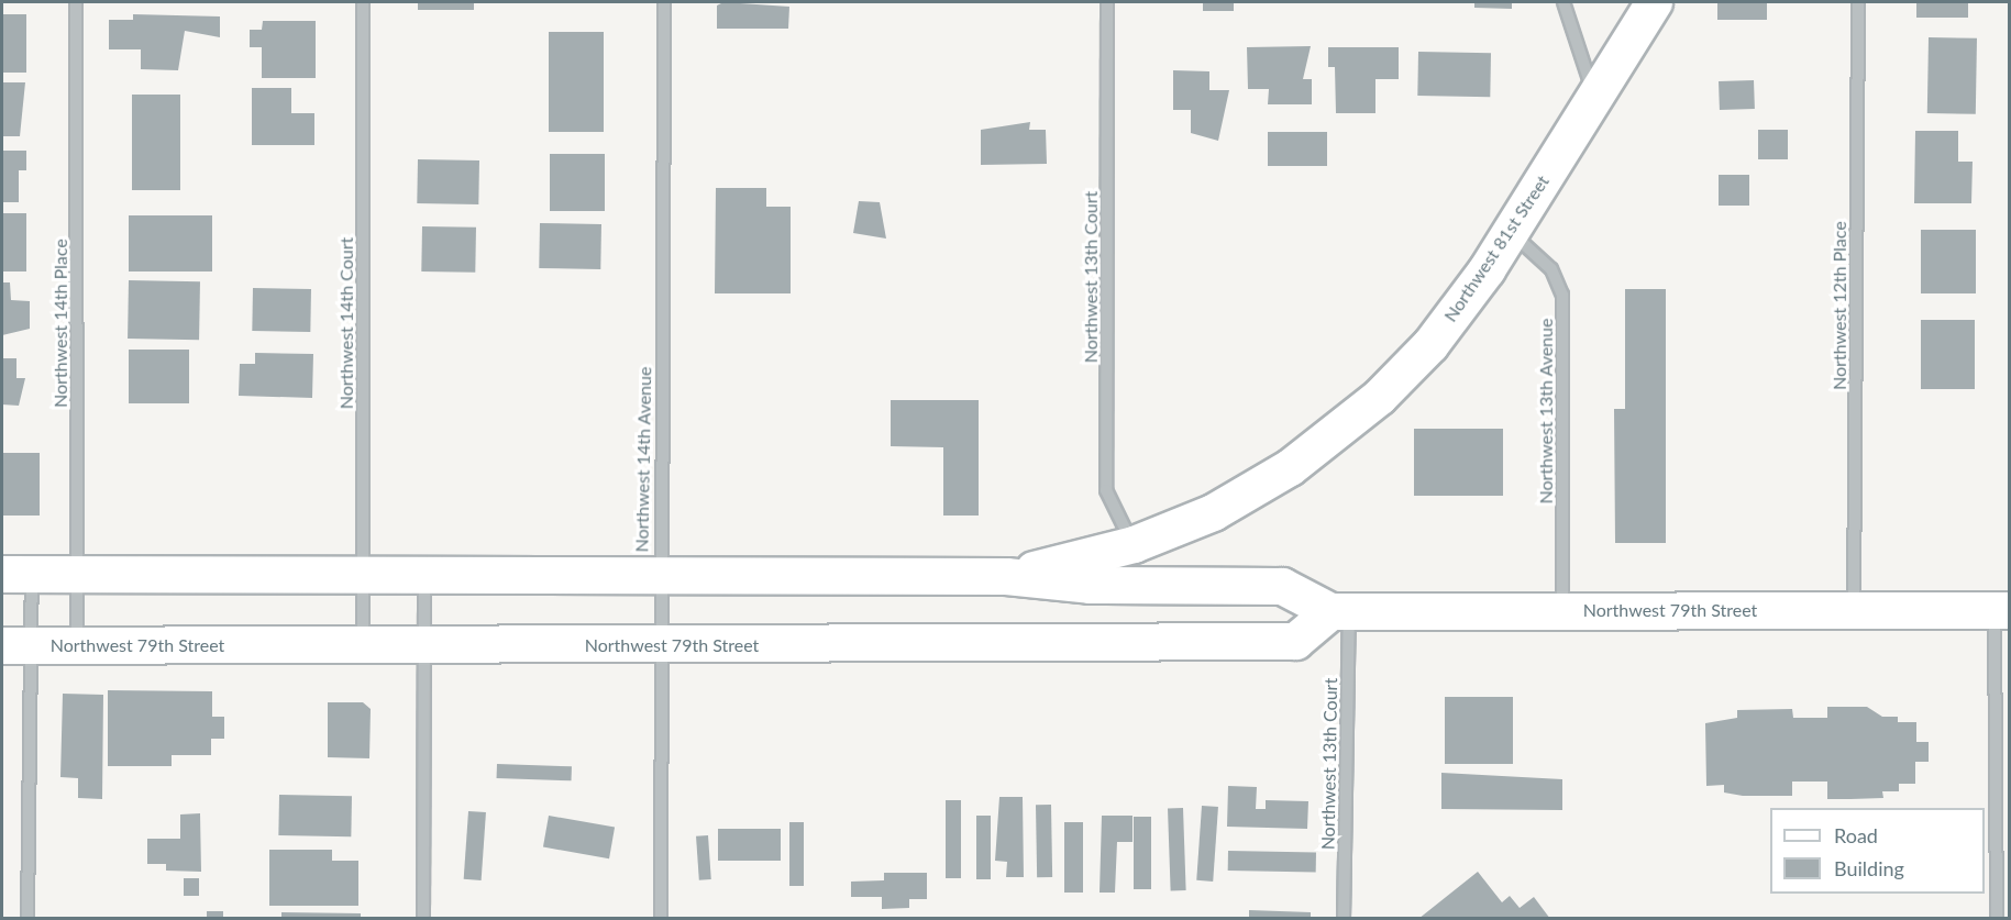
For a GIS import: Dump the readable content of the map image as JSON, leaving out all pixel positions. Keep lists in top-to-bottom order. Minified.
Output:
{"streets":{"main road":["Northwest 81st Street","Northwest 79th Street"],"street":["Northwest 13th Court","Northwest 12th Place","Northwest 14th Place","Northwest 14th Court","Northwest 13th Avenue","Northwest 14th Avenue"]},"crossings":[["Northwest 81st Street","Northwest 13th Court"],["Northwest 81st Street","Northwest 13th Avenue"],["Northwest 81st Street","Northwest 79th Street"],["Northwest 13th Court","Northwest 79th Street"],["Northwest 12th Place","Northwest 79th Street"],["Northwest 14th Place","Northwest 79th Street"],["Northwest 14th Court","Northwest 79th Street"],["Northwest 13th Avenue","Northwest 79th Street"],["Northwest 14th Avenue","Northwest 79th Street"]],"legend":["Road","Building"]}
